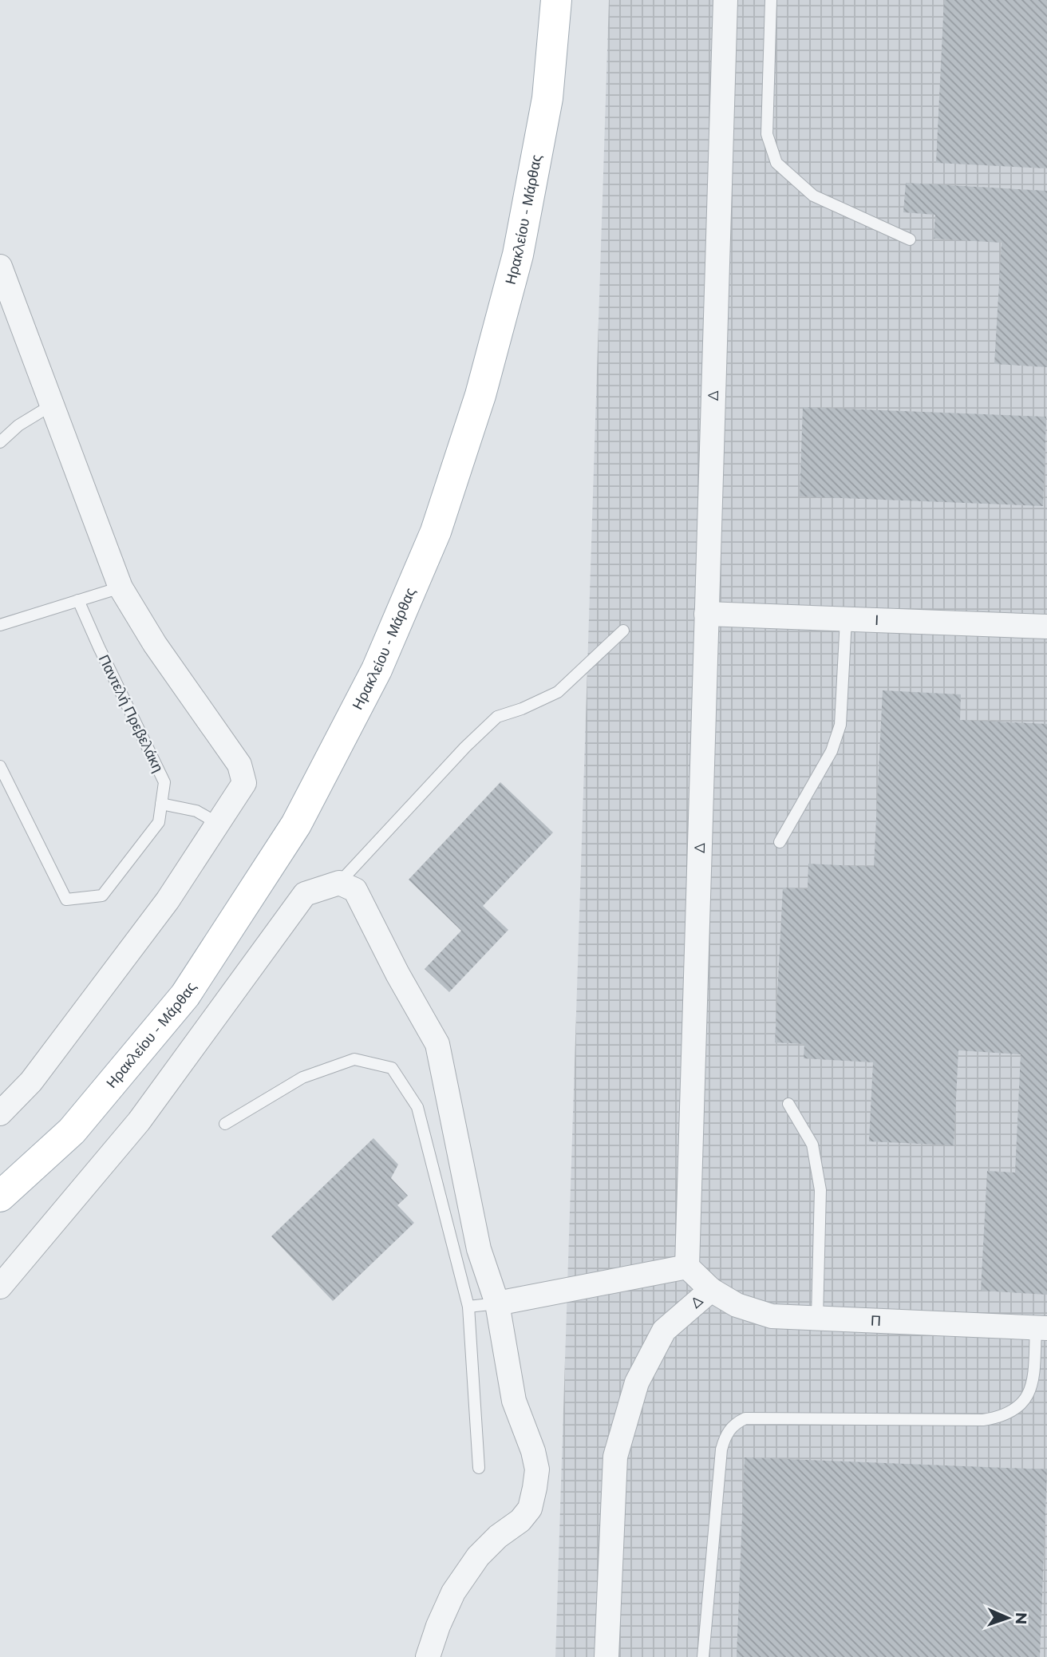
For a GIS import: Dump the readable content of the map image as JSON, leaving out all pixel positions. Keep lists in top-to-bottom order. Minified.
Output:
{"streets":{"main road":["Ηρακλείου - Μάρθας"],"street":["Δ","Ι","Π"],"lane":["Παντελή Πρεβελάκη"]},"crossings":[["Δ","Ι"],["Δ","Π"]],"north":"right"}
